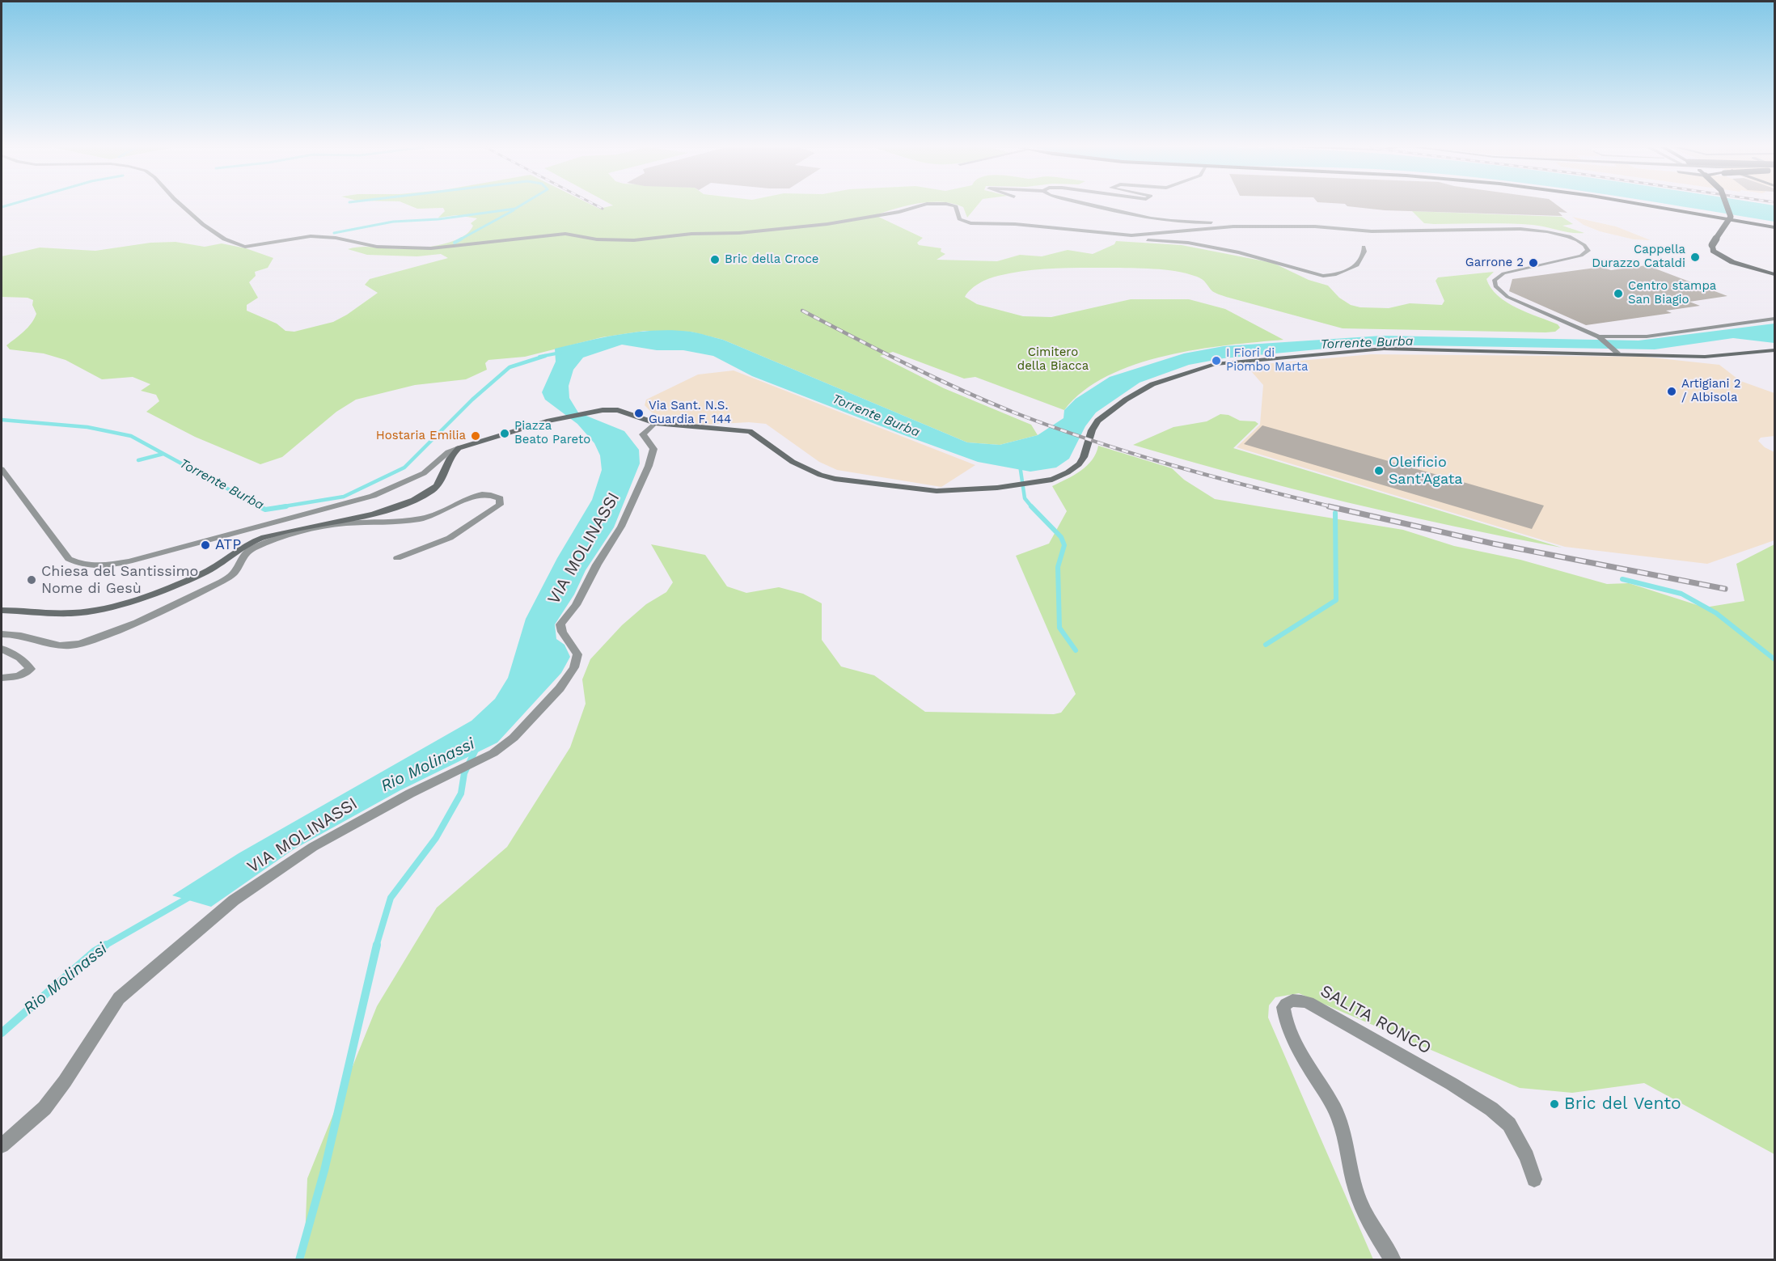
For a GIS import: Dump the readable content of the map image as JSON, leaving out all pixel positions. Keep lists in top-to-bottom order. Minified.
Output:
{"streets":{"street":["VIA MOLINASSI","SALITA RONCO"]},"water":["Torrente Burba","Rio Molinassi"],"parks":["Cimitero della Biacca"],"places":["Cappella Durazzo Cataldi","Bric della Croce","Garrone 2","Centro stampa San Biagio","I Fiori di Piombo Marta","Artigiani 2 / Albisola","Via Sant. N.S. Guardia F. 144","Piazza Beato Pareto","Hostaria Emilia","Oleificio Sant'Agata","ATP","Chiesa del Santissimo Nome di Gesù","Bric del Vento"]}
